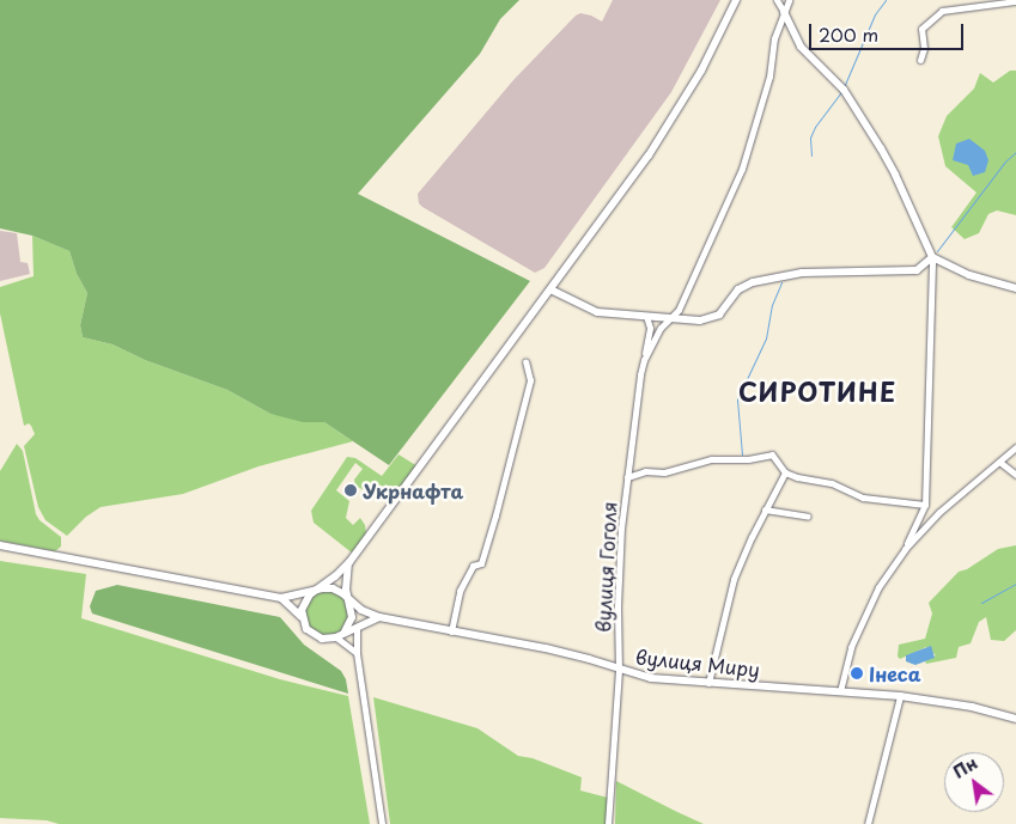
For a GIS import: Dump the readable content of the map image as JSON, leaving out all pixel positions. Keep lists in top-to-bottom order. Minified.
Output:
{"streets":{"street":["вулиця Гоголя","вулиця Миру"]},"crossings":[["вулиця Гоголя","вулиця Миру"]],"districts":["СИРОТИНЕ"],"places":["Укрнафта","Інеса"],"scale_bar":"200 m","north":"top left"}
